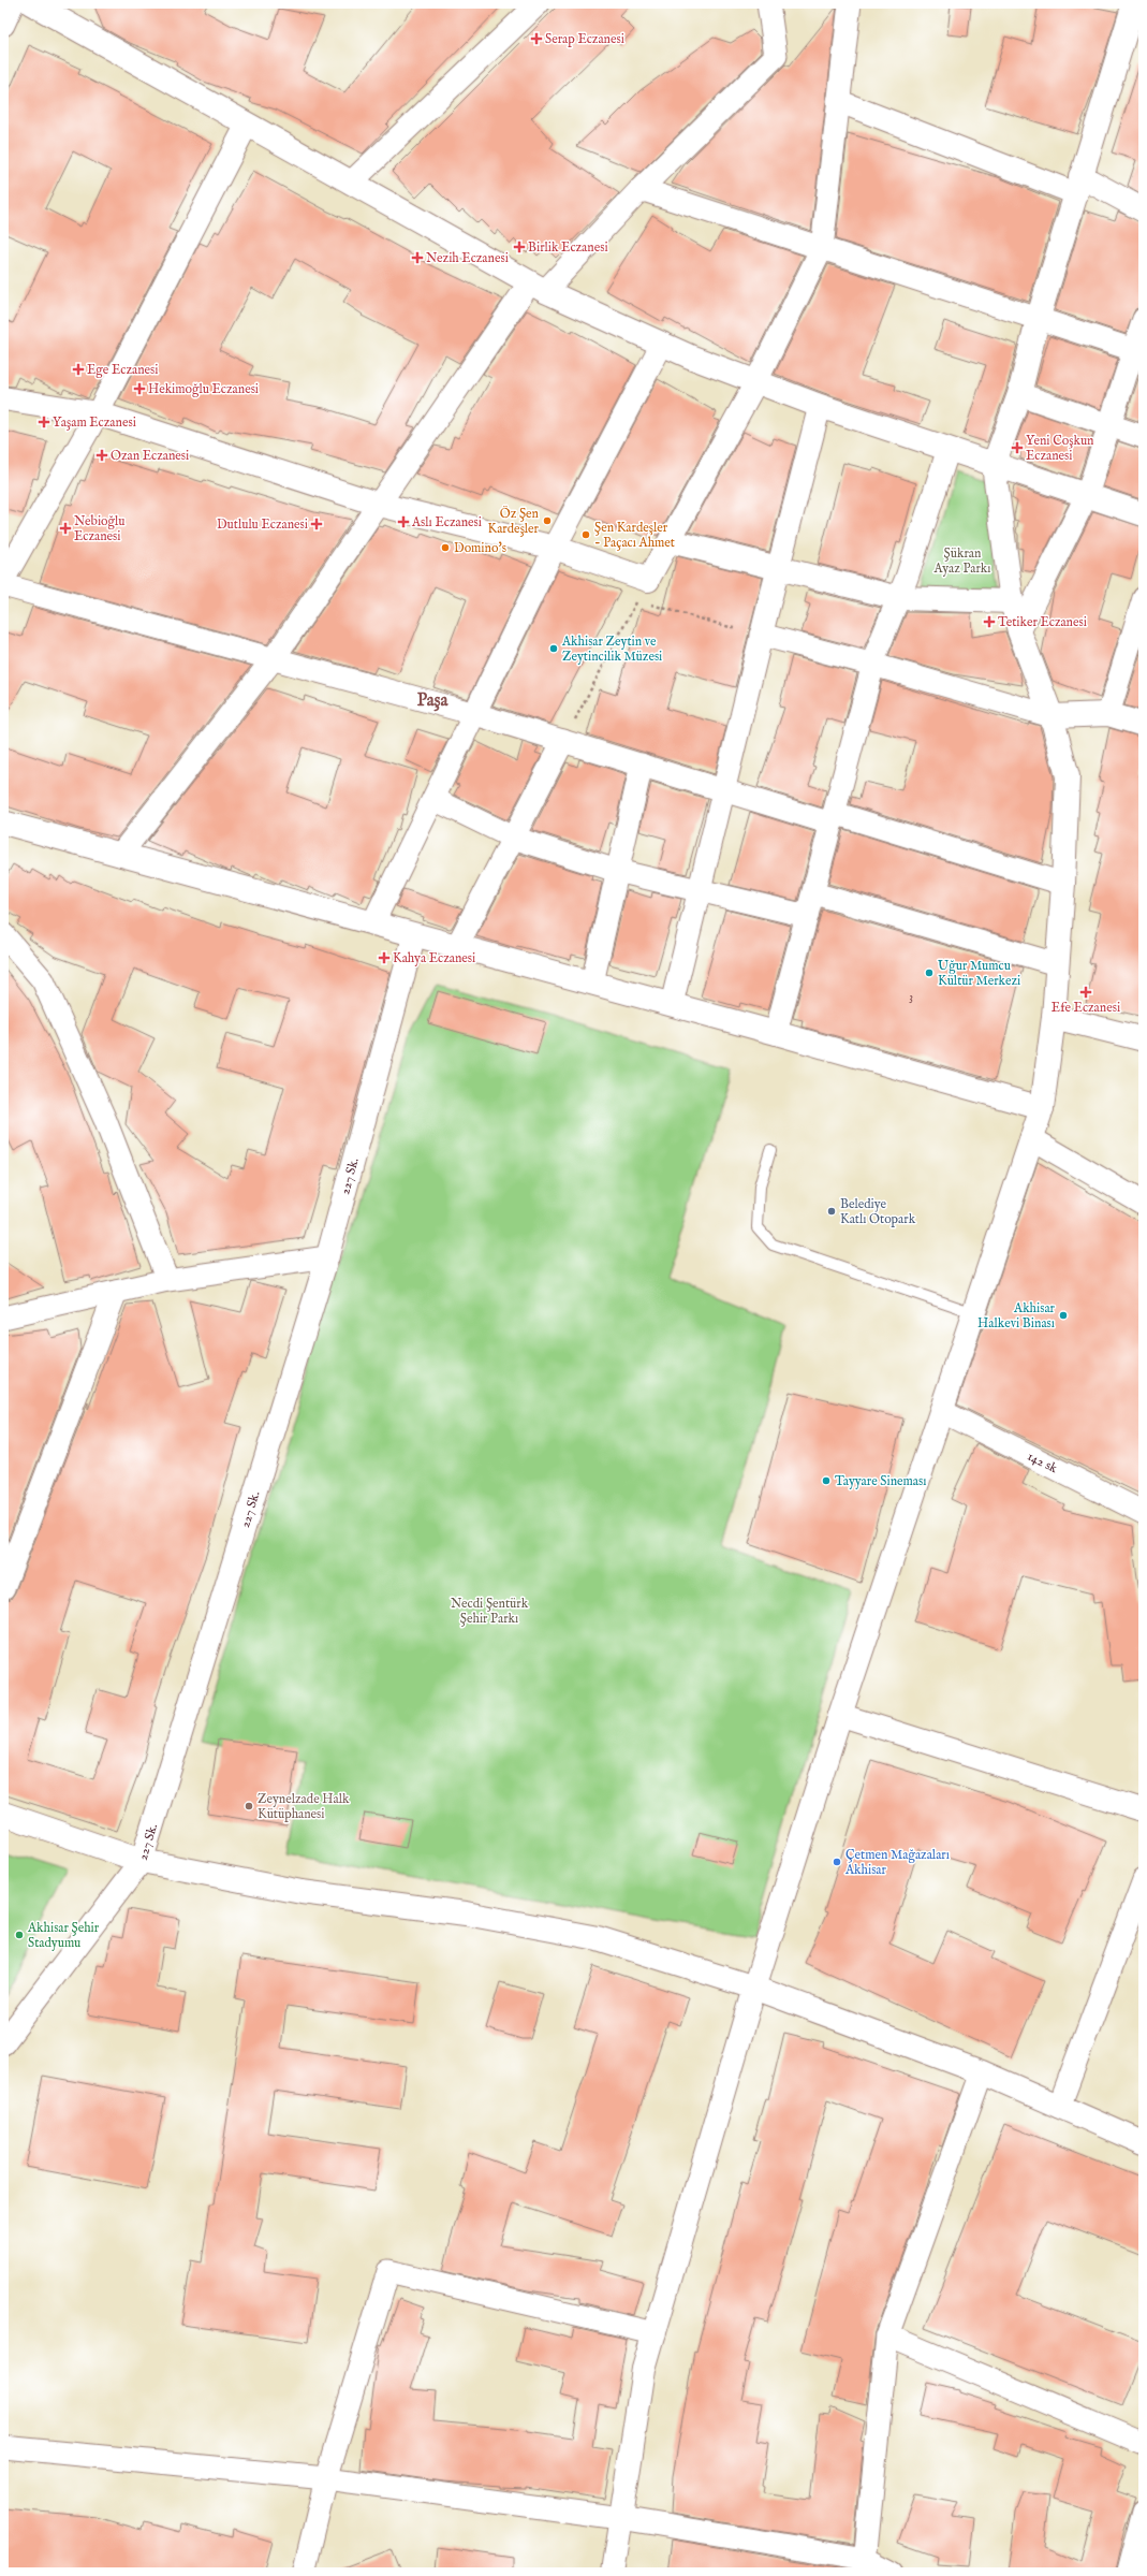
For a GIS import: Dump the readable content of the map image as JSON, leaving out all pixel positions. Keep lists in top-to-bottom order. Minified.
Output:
{"streets":{"street":["227 Sk.","142 sk"]},"districts":["Paşa"],"parks":["Şükran Ayaz Parkı","Necdi Şentürk Şehir Parkı"],"places":{"health":["Serap Eczanesi","Birlik Eczanesi","Nezih Eczanesi","Ege Eczanesi","Hekimoğlu Eczanesi","Yaşam Eczanesi","Yeni Coşkun Eczanesi","Ozan Eczanesi","Aslı Eczanesi","Dutlulu Eczanesi","Nebioğlu Eczanesi","Tetiker Eczanesi","Kahya Eczanesi","Efe Eczanesi"],"other":["Öz Şen Kardeşler","Şen Kardeşler - Paçacı Ahmet","Domino's","Akhisar Zeytin ve Zeytincilik Müzesi","Uğur Mumcu Kültür Merkezi","Belediye Katlı Otopark","Akhisar Halkevi Binası","Tayyare Sineması","Zeynelzade Halk Kütüphanesi","Çetmen Mağazaları Akhisar","Akhisar Şehir Stadyumu"]},"house_numbers":["3"]}
